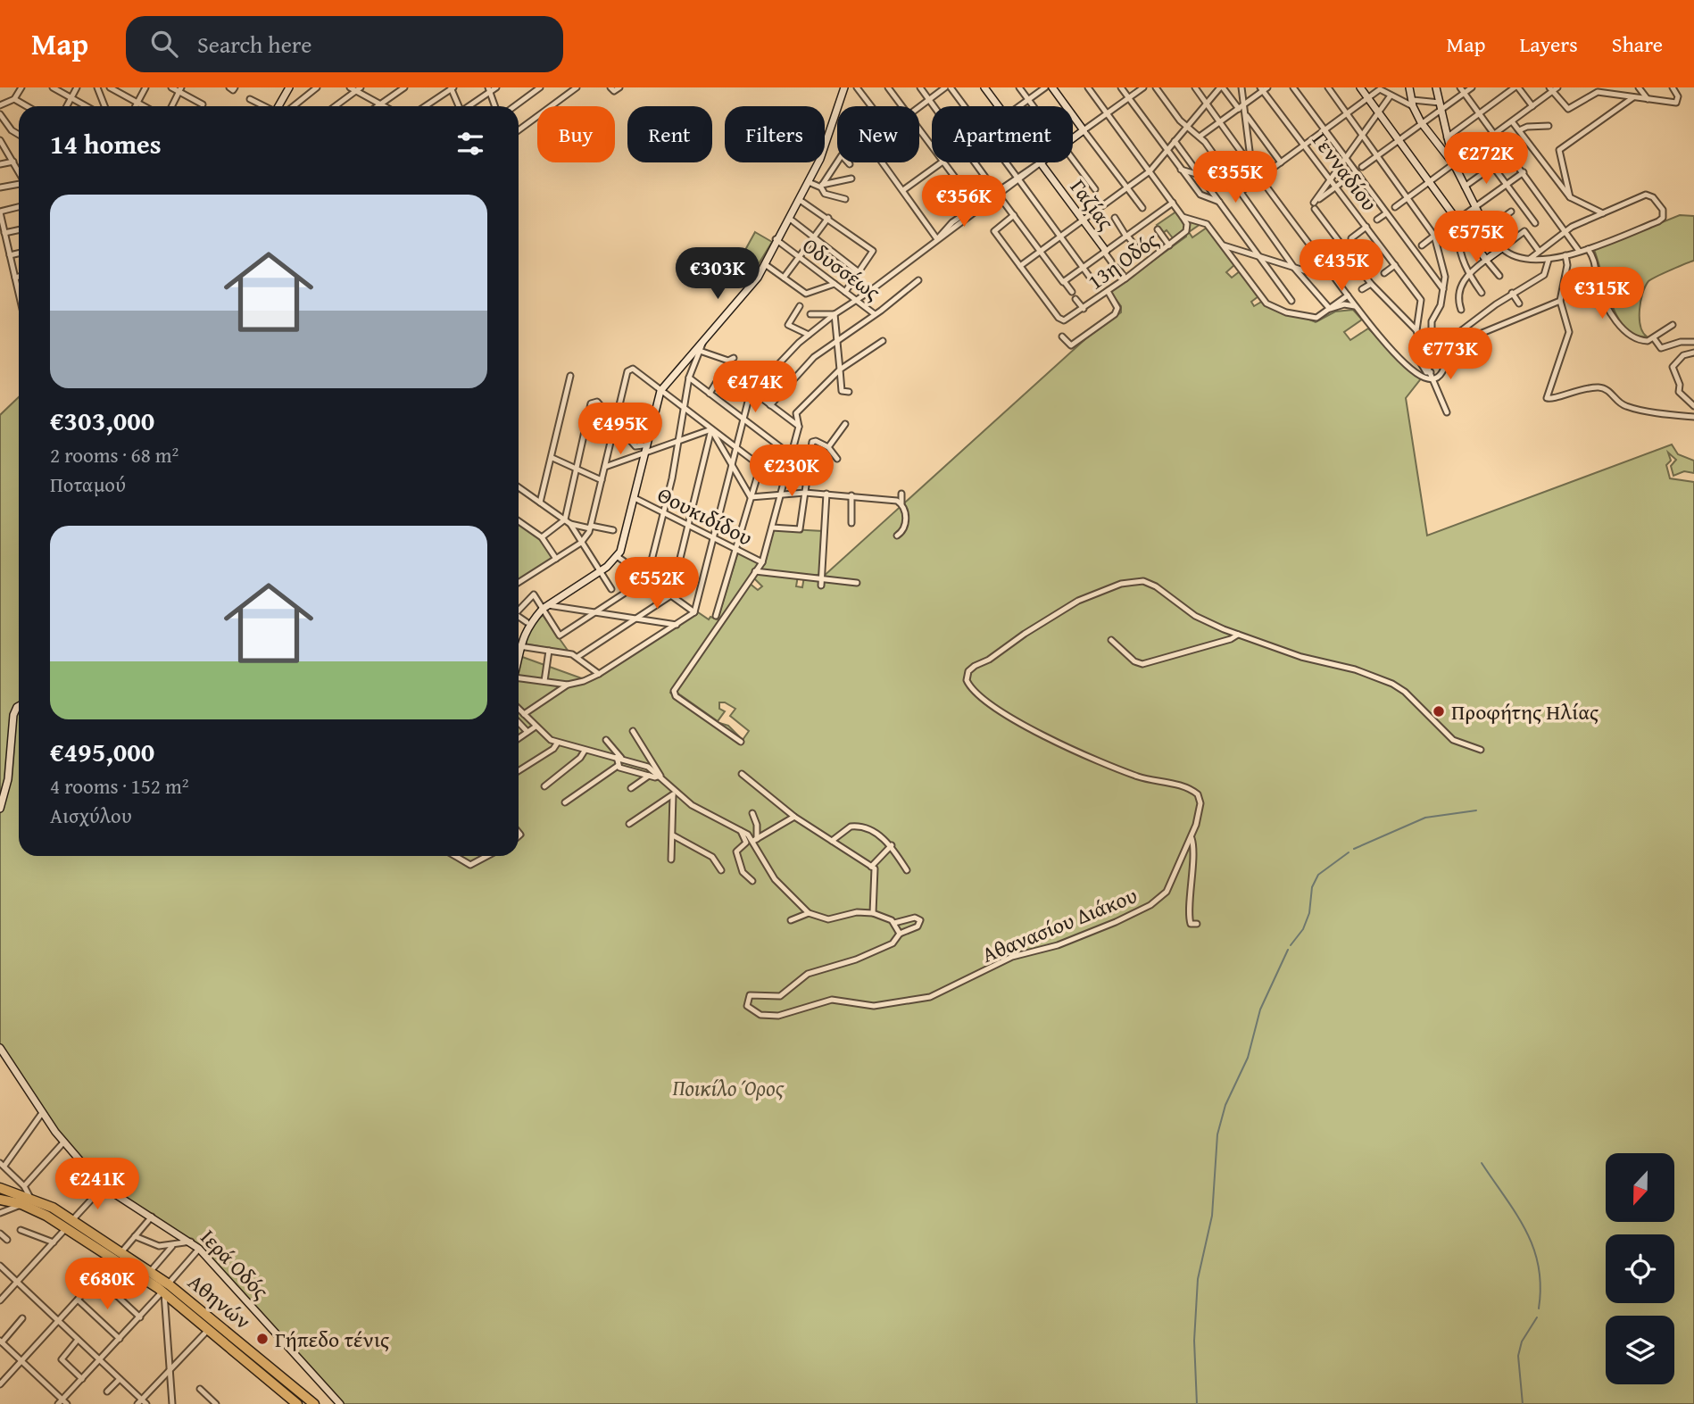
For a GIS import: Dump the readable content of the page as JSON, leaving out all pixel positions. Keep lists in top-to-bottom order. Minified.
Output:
{"streets":{"highway":["Αθηνών"],"street":["Γενναδίου","Γαζίας","13η Οδός","Οδυσσέως","Θουκιδίδου","Αθανασίου Διάκου","Ιερά Οδός"]},"parks":["Ποικίλο Όρος"],"places":["Προφήτης Ηλίας","Γήπεδο τένις"],"north":"bottom","page":{"header":"Map","search":"Search here","nav":["Map","Layers","Share"],"chip":["Buy","Rent","Filters","New","Apartment"],"heading":"14 homes","price":["€272K","€355K","€356K","€575K","€435K","€303K","€315K","€773K","€474K","€495K","€230K","€552K","€241K","€680K"],"list":[{"name":"€303,000","note":"2 rooms · 68 m² · Ποταμού"},{"name":"€495,000","note":"4 rooms · 152 m² · Αισχύλου"}]}}
